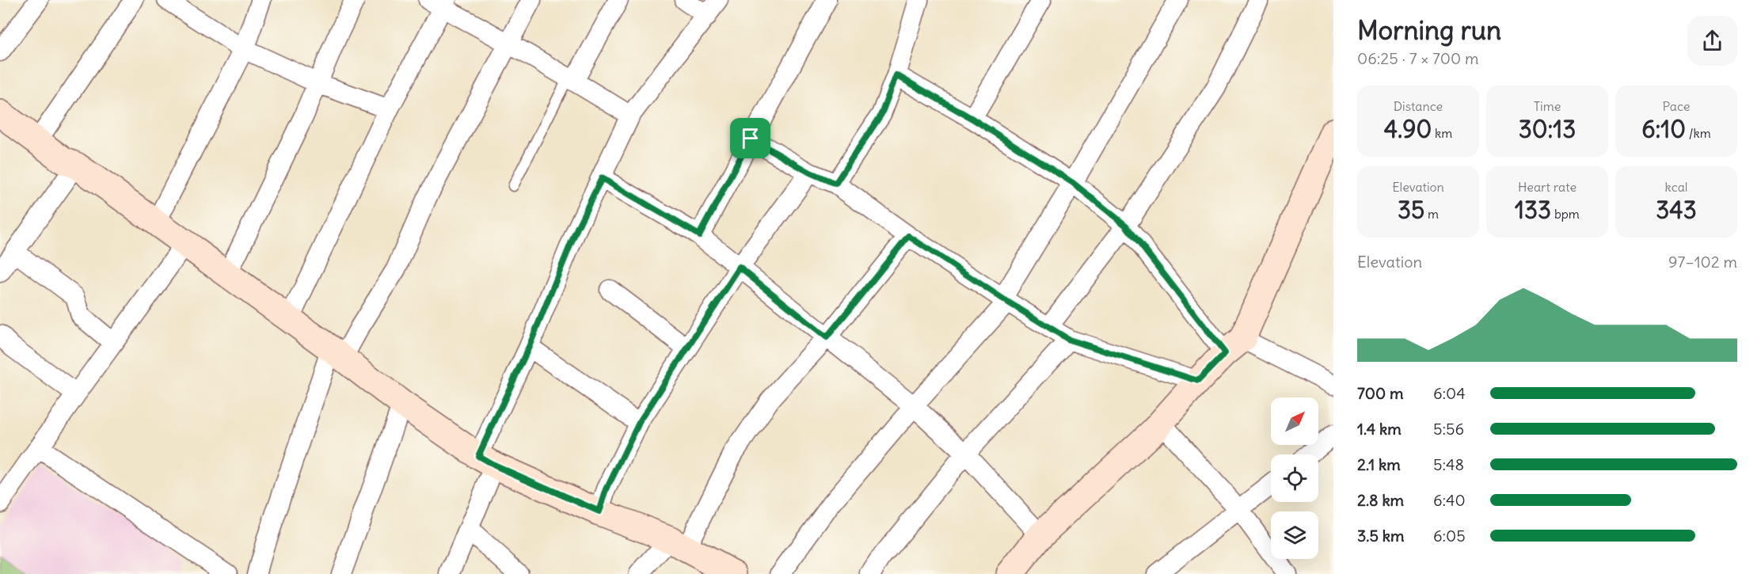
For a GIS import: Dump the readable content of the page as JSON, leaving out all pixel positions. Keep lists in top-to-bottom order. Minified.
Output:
{"north":"top right","page":{"heading":["Morning run","06:25 · 7 × 700 m"],"stats":[["Distance","4.90 km"],["Time","30:13"],["Pace","6:10 /km"],["Elevation","35 m"],["Heart rate","133 bpm"],["kcal","343"]],"chart":["Elevation","97–102 m"],"list":[{"name":"700 m","note":"6:04"},{"name":"1.4 km","note":"5:56"},{"name":"2.1 km","note":"5:48"},{"name":"2.8 km","note":"6:40"},{"name":"3.5 km","note":"6:05"}]}}
